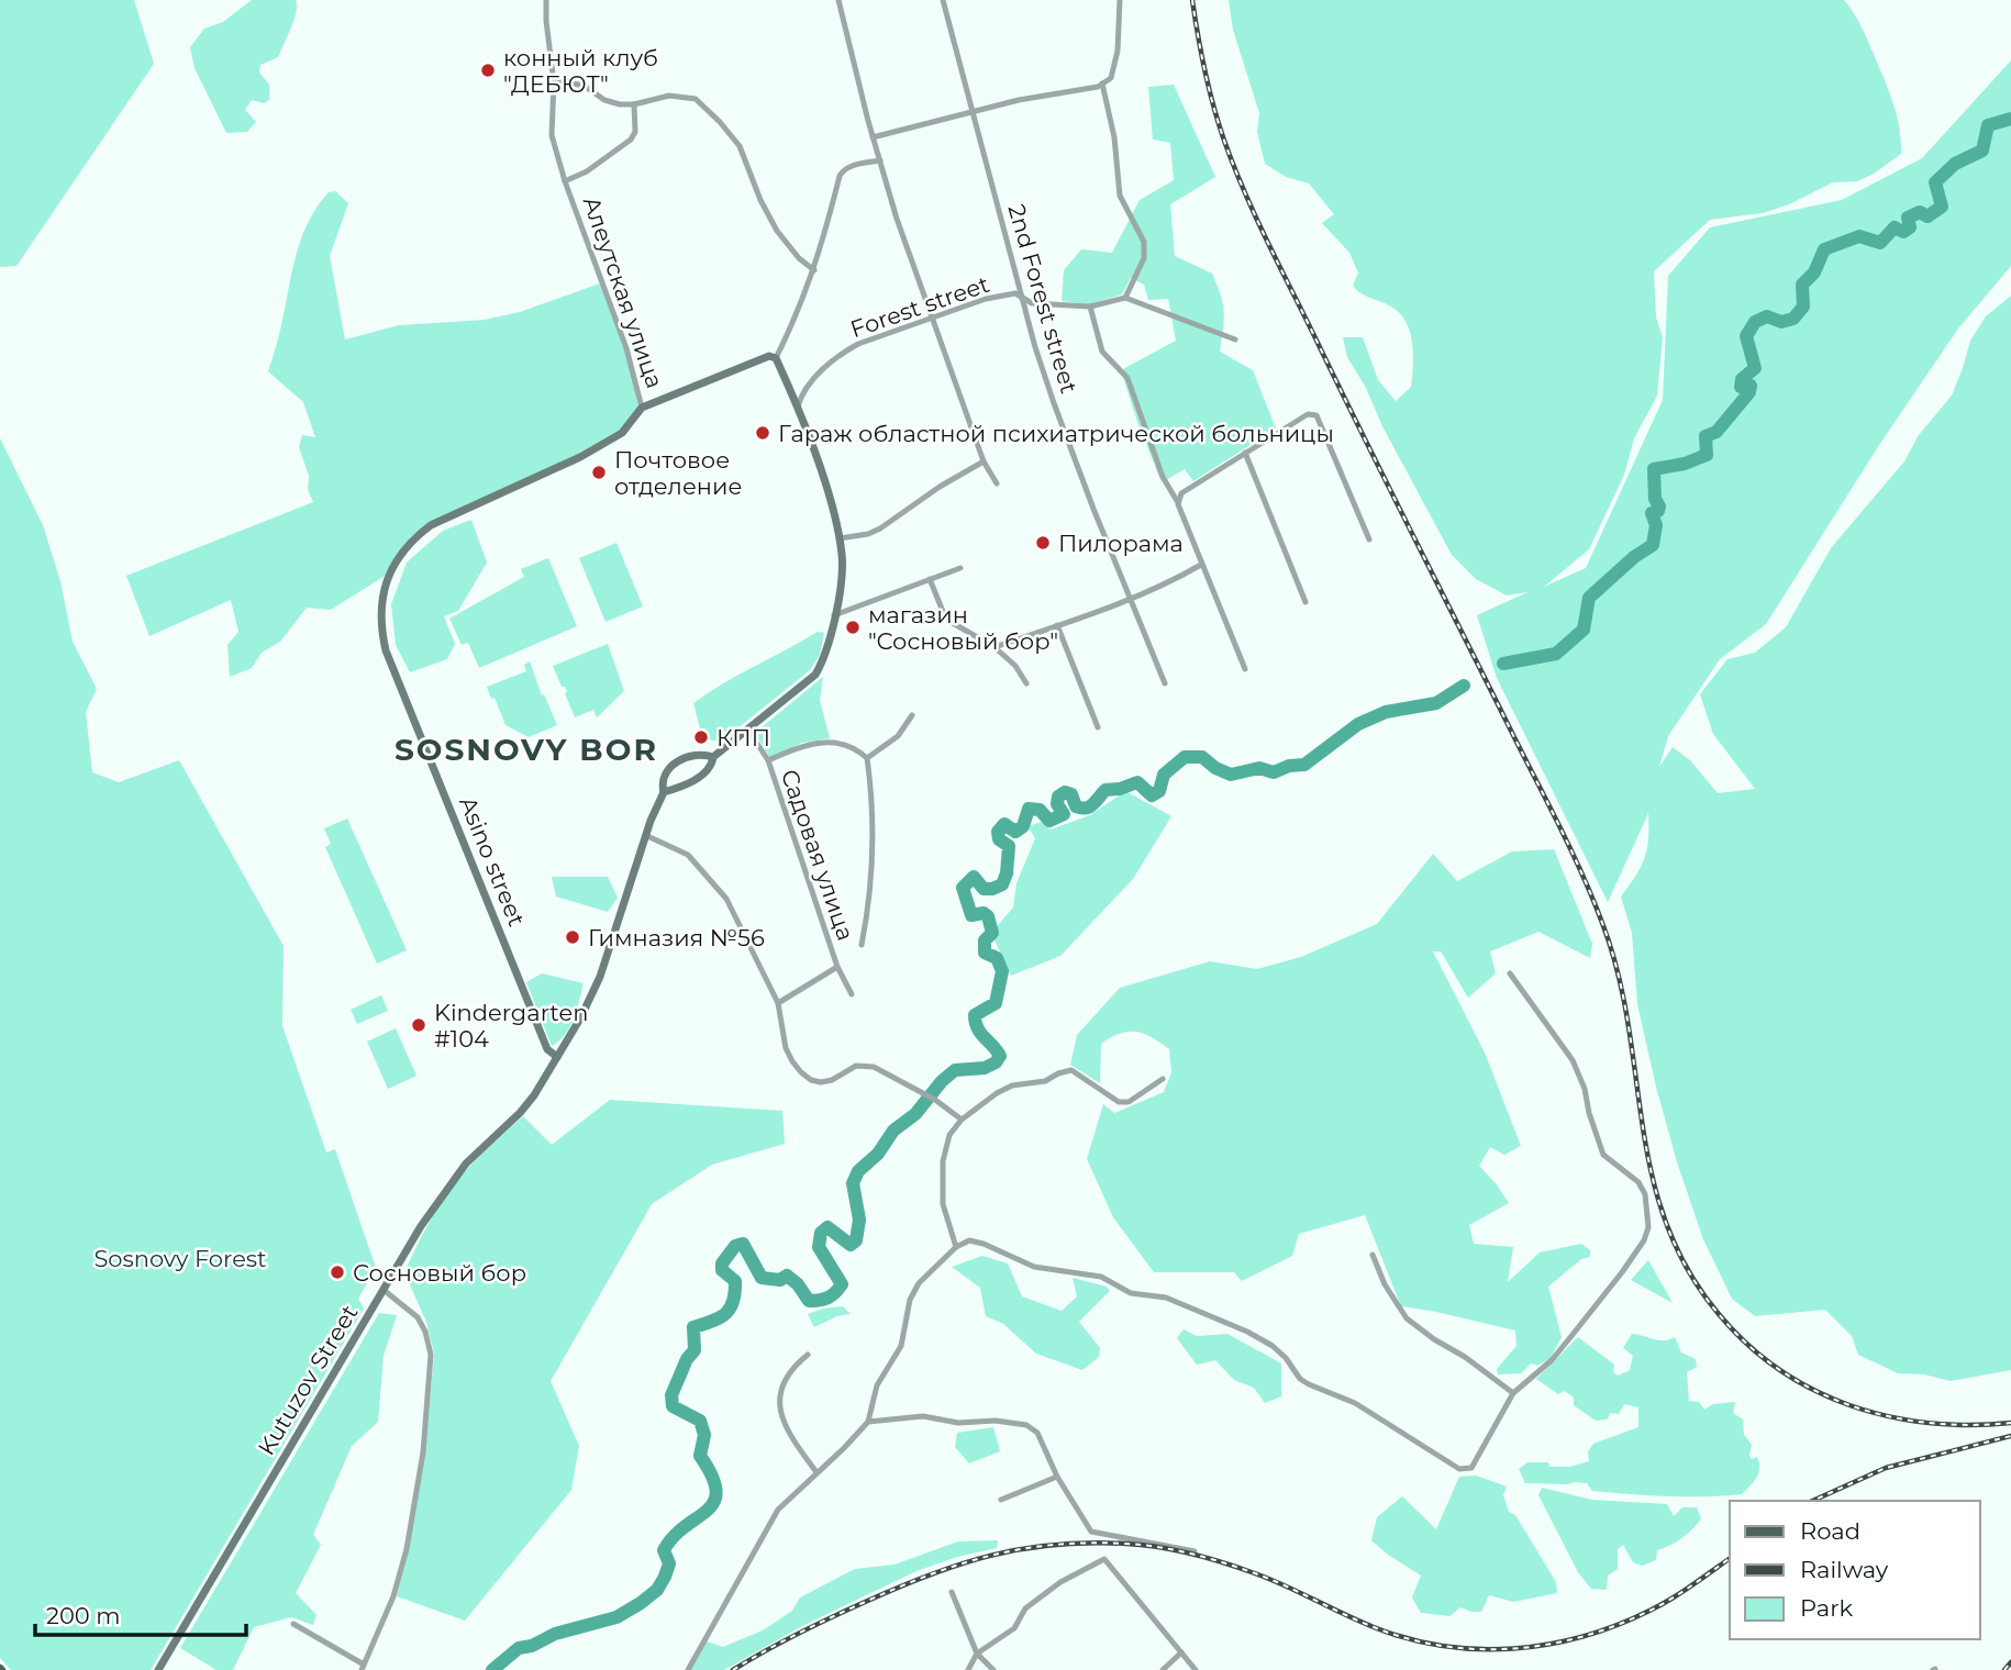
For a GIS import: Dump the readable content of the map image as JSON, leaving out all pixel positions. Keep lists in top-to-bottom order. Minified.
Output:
{"streets":{"street":["Алеутская улица","2nd Forest street","Forest street","Садовая улица","Asino street","Kutuzov Street"]},"crossings":[["Алеутская улица","Asino street"],["2nd Forest street","Forest street"],["Asino street","Kutuzov Street"]],"districts":["SOSNOVY BOR"],"parks":["Sosnovy Forest"],"places":["конный клуб \"ДЕБЮТ\"","Гараж областной психиатрической больницы","Почтовое отделение","Пилорама","магазин \"Сосновый бор\"","КПП","Гимназия №56","Kindergarten #104","Сосновый бор"],"legend":["Road","Railway","Park"],"scale_bar":"200 m"}
